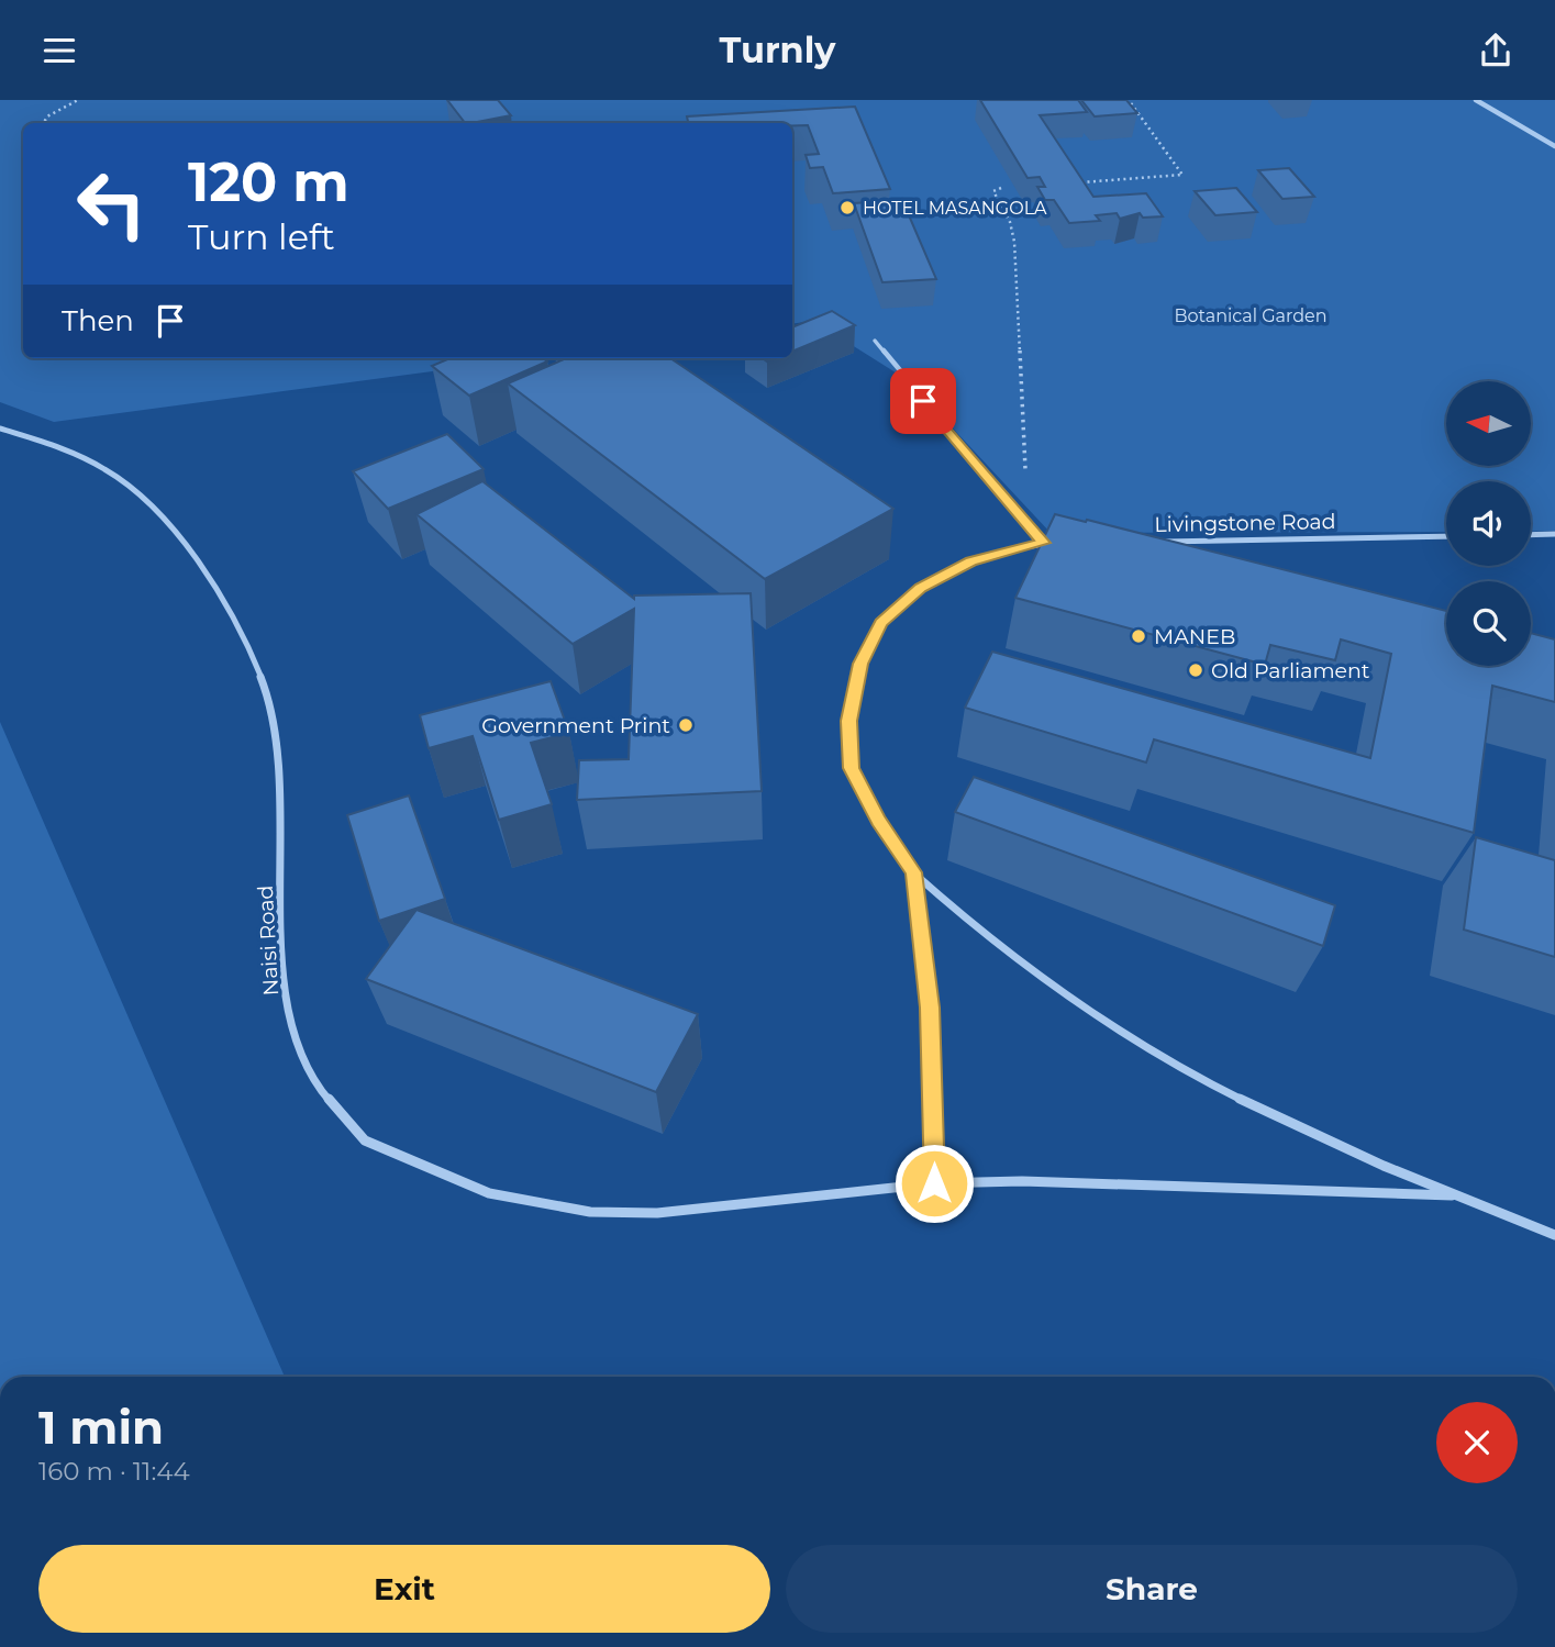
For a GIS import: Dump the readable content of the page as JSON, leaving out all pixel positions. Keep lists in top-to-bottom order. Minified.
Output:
{"streets":{"street":["Livingstone Road","Naisi Road"]},"parks":["Botanical Garden"],"places":["HOTEL MASANGOLA","MANEB","Old Parliament","Government Print"],"north":"left","page":{"header":"Turnly","turn":["120 m","Turn left"],"then":"Then","heading":["1 min","160 m · 11:44"],"buttons":["Exit","Share"]}}
